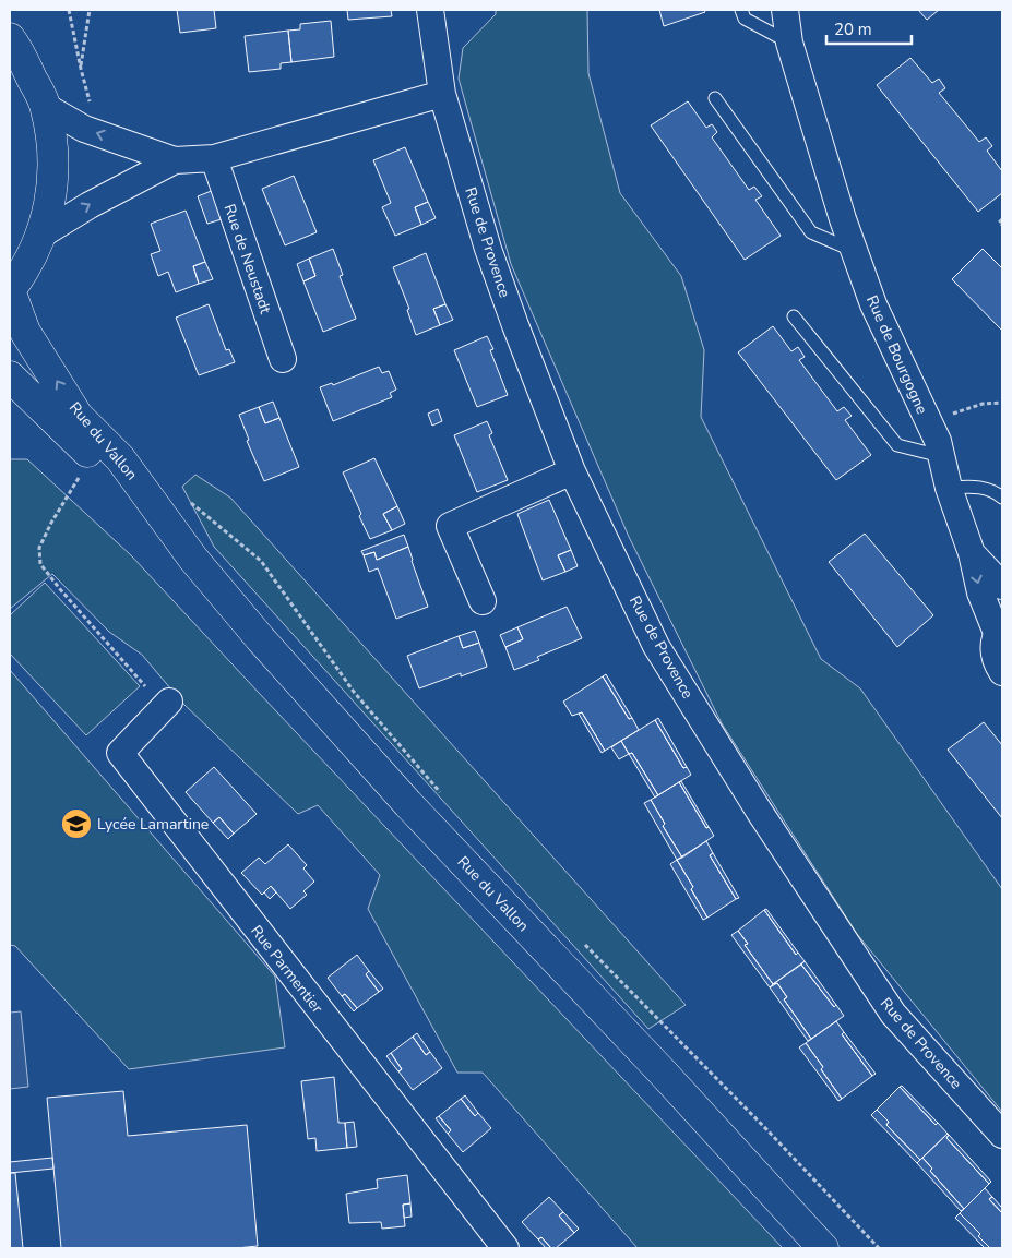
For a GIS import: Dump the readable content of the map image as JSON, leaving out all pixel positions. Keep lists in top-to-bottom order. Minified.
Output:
{"streets":{"street":["Rue de Provence","Rue de Neustadt","Rue de Bourgogne","Rue du Vallon","Rue Parmentier"]},"places":{"school or university":["Lycée Lamartine"]},"scale_bar":"20 m"}
